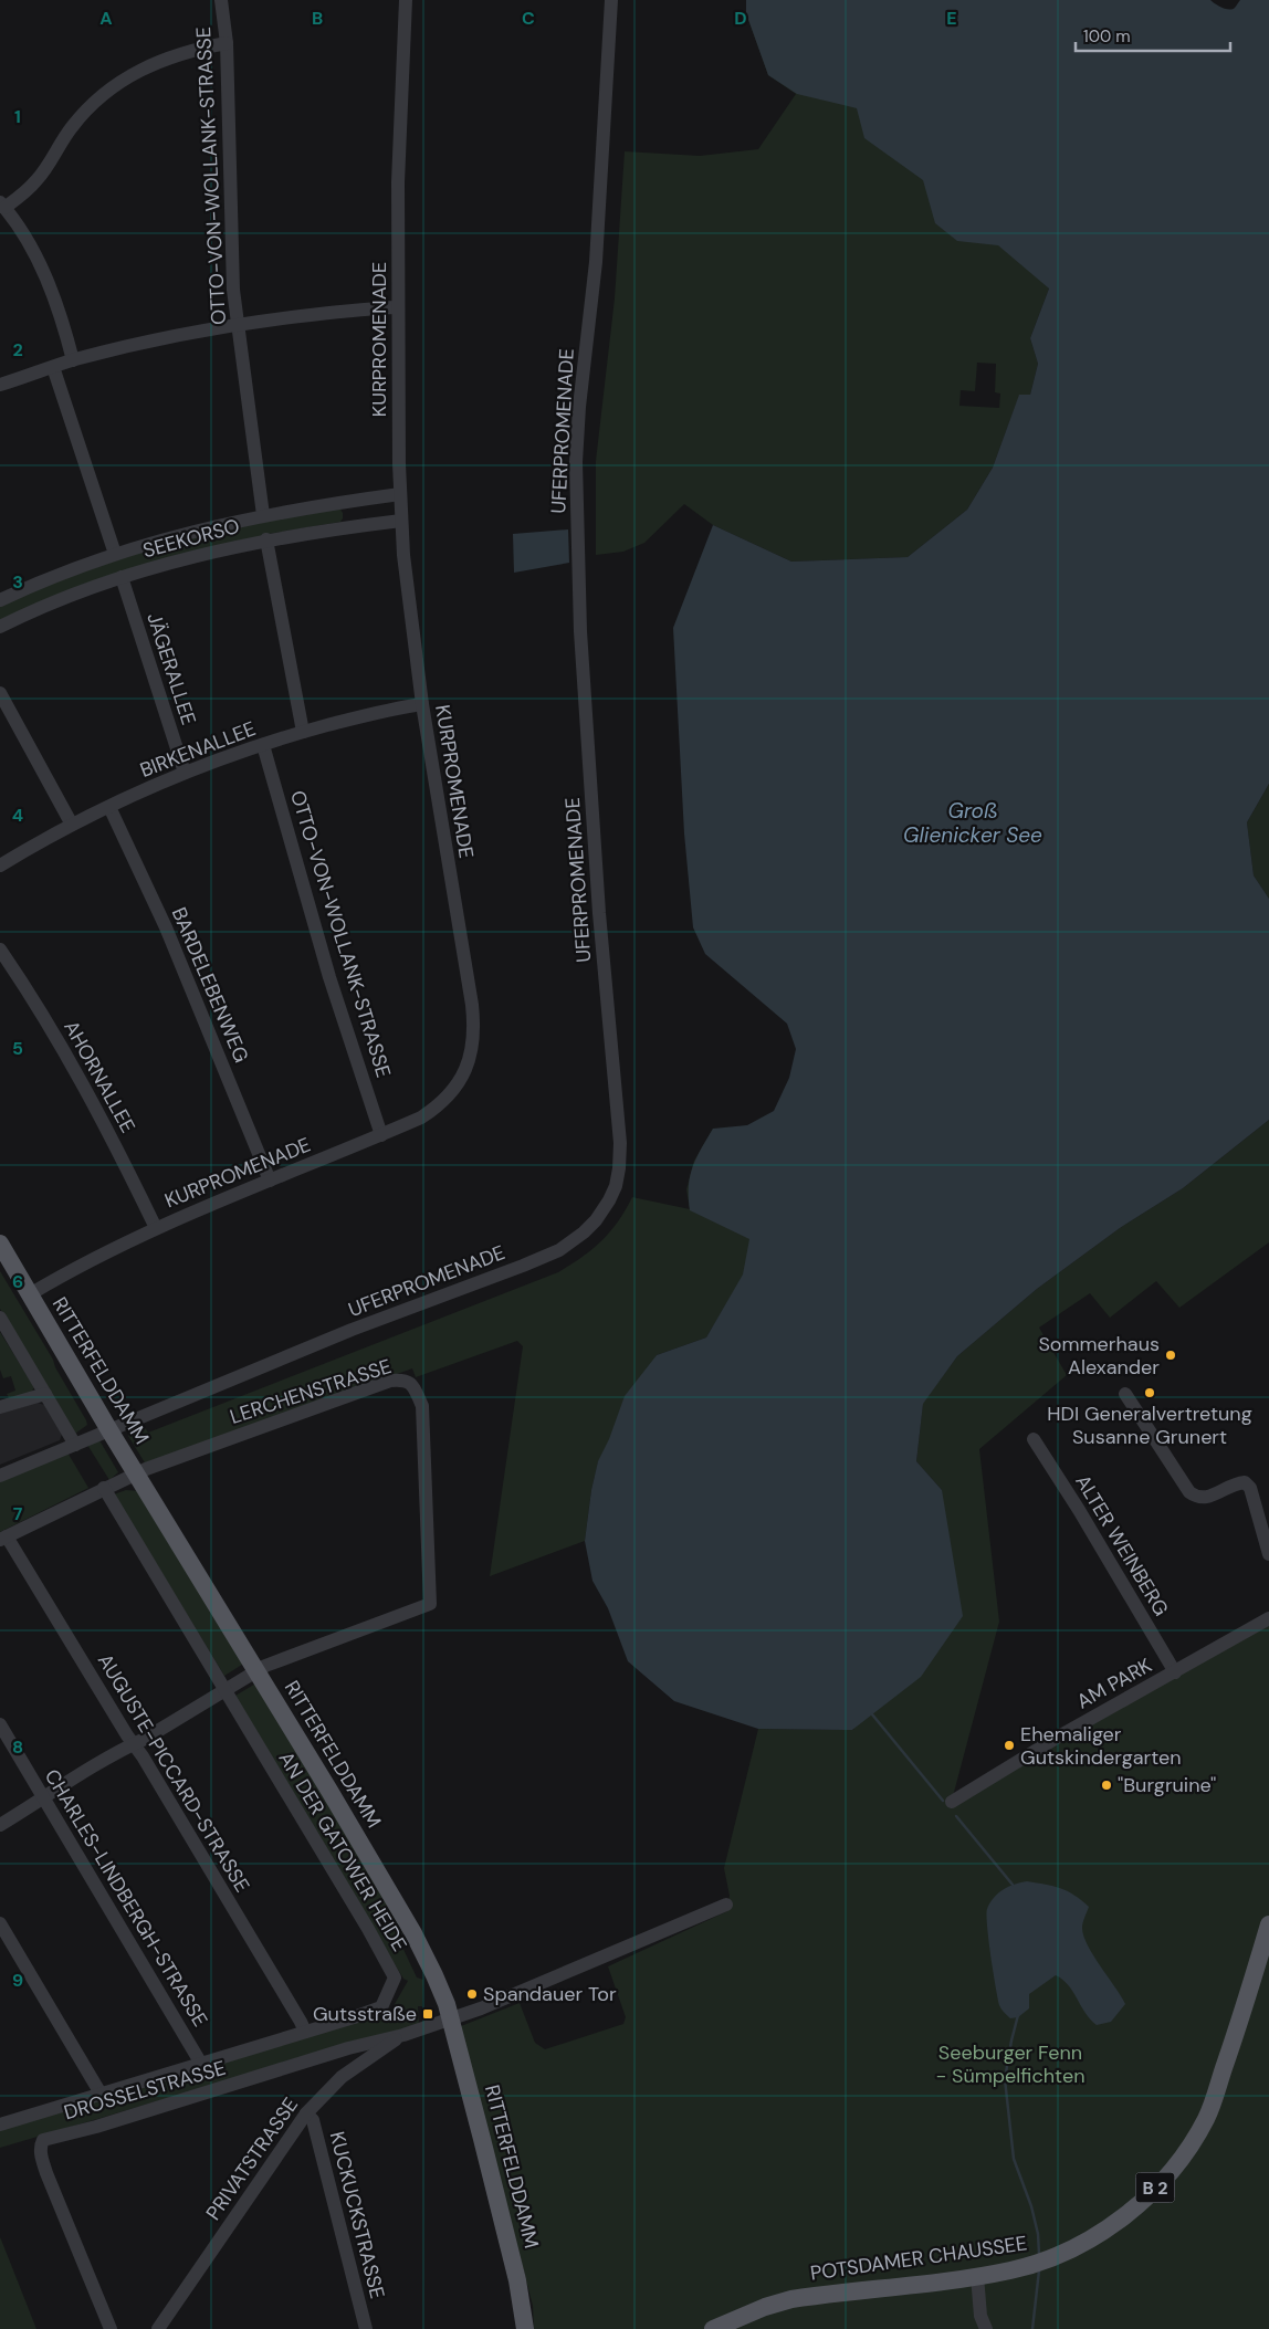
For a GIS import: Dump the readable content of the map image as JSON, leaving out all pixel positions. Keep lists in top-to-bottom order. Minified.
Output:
{"streets":{"main road":["RITTERFELDDAMM","B 2","POTSDAMER CHAUSSEE"],"street":["OTTO-VON-WOLLANK-STRASSE","KURPROMENADE","UFERPROMENADE","SEEKORSO","JÄGERALLEE","BIRKENALLEE","BARDELEBENWEG","AHORNALLEE","LERCHENSTRASSE","ALTER WEINBERG","AM PARK","AUGUSTE-PICCARD-STRASSE","AN DER GATOWER HEIDE","CHARLES-LINDBERGH-STRASSE","DROSSELSTRASSE","PRIVATSTRASSE","KUCKUCKSTRASSE"]},"crossings":[["OTTO-VON-WOLLANK-STRASSE","KURPROMENADE"],["OTTO-VON-WOLLANK-STRASSE","SEEKORSO"],["OTTO-VON-WOLLANK-STRASSE","BIRKENALLEE"],["KURPROMENADE","SEEKORSO"],["KURPROMENADE","BIRKENALLEE"],["KURPROMENADE","BARDELEBENWEG"],["KURPROMENADE","AHORNALLEE"],["KURPROMENADE","RITTERFELDDAMM"],["UFERPROMENADE","RITTERFELDDAMM"],["SEEKORSO","JÄGERALLEE"],["JÄGERALLEE","BIRKENALLEE"],["BIRKENALLEE","BARDELEBENWEG"],["RITTERFELDDAMM","LERCHENSTRASSE"],["RITTERFELDDAMM","DROSSELSTRASSE"],["LERCHENSTRASSE","AUGUSTE-PICCARD-STRASSE"],["LERCHENSTRASSE","AN DER GATOWER HEIDE"],["ALTER WEINBERG","AM PARK"],["AUGUSTE-PICCARD-STRASSE","AN DER GATOWER HEIDE"],["AN DER GATOWER HEIDE","CHARLES-LINDBERGH-STRASSE"],["DROSSELSTRASSE","PRIVATSTRASSE"],["PRIVATSTRASSE","KUCKUCKSTRASSE"]],"water":["Groß Glienicker See"],"parks":["Seeburger Fenn - Sümpelfichten"],"places":{"other":["Sommerhaus Alexander","HDI Generalvertretung Susanne Grunert","Ehemaliger Gutskindergarten","\"Burgruine\"","Spandauer Tor"],"transit":["Gutsstraße"]},"scale_bar":"100 m","grid":{"columns":["A","B","C","D","E"],"rows":["1","2","3","4","5","6","7","8","9"]}}
